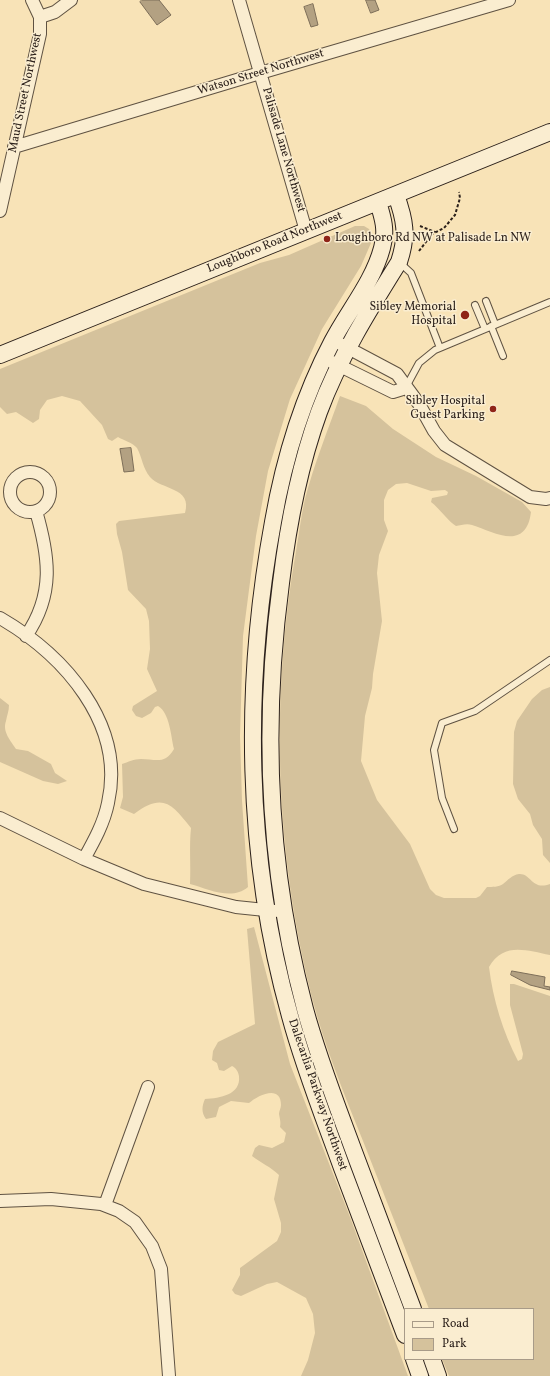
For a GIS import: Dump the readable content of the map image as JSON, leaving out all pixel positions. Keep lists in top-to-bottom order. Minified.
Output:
{"streets":{"main road":["Loughboro Road Northwest","Dalecarlia Parkway Northwest"],"street":["Watson Street Northwest","Maud Street Northwest","Palisade Lane Northwest"]},"crossings":[["Watson Street Northwest","Maud Street Northwest"],["Watson Street Northwest","Palisade Lane Northwest"],["Palisade Lane Northwest","Loughboro Road Northwest"],["Loughboro Road Northwest","Dalecarlia Parkway Northwest"]],"places":["Loughboro Rd NW at Palisade Ln NW","Sibley Memorial Hospital","Sibley Hospital Guest Parking"],"legend":["Road","Park"]}
